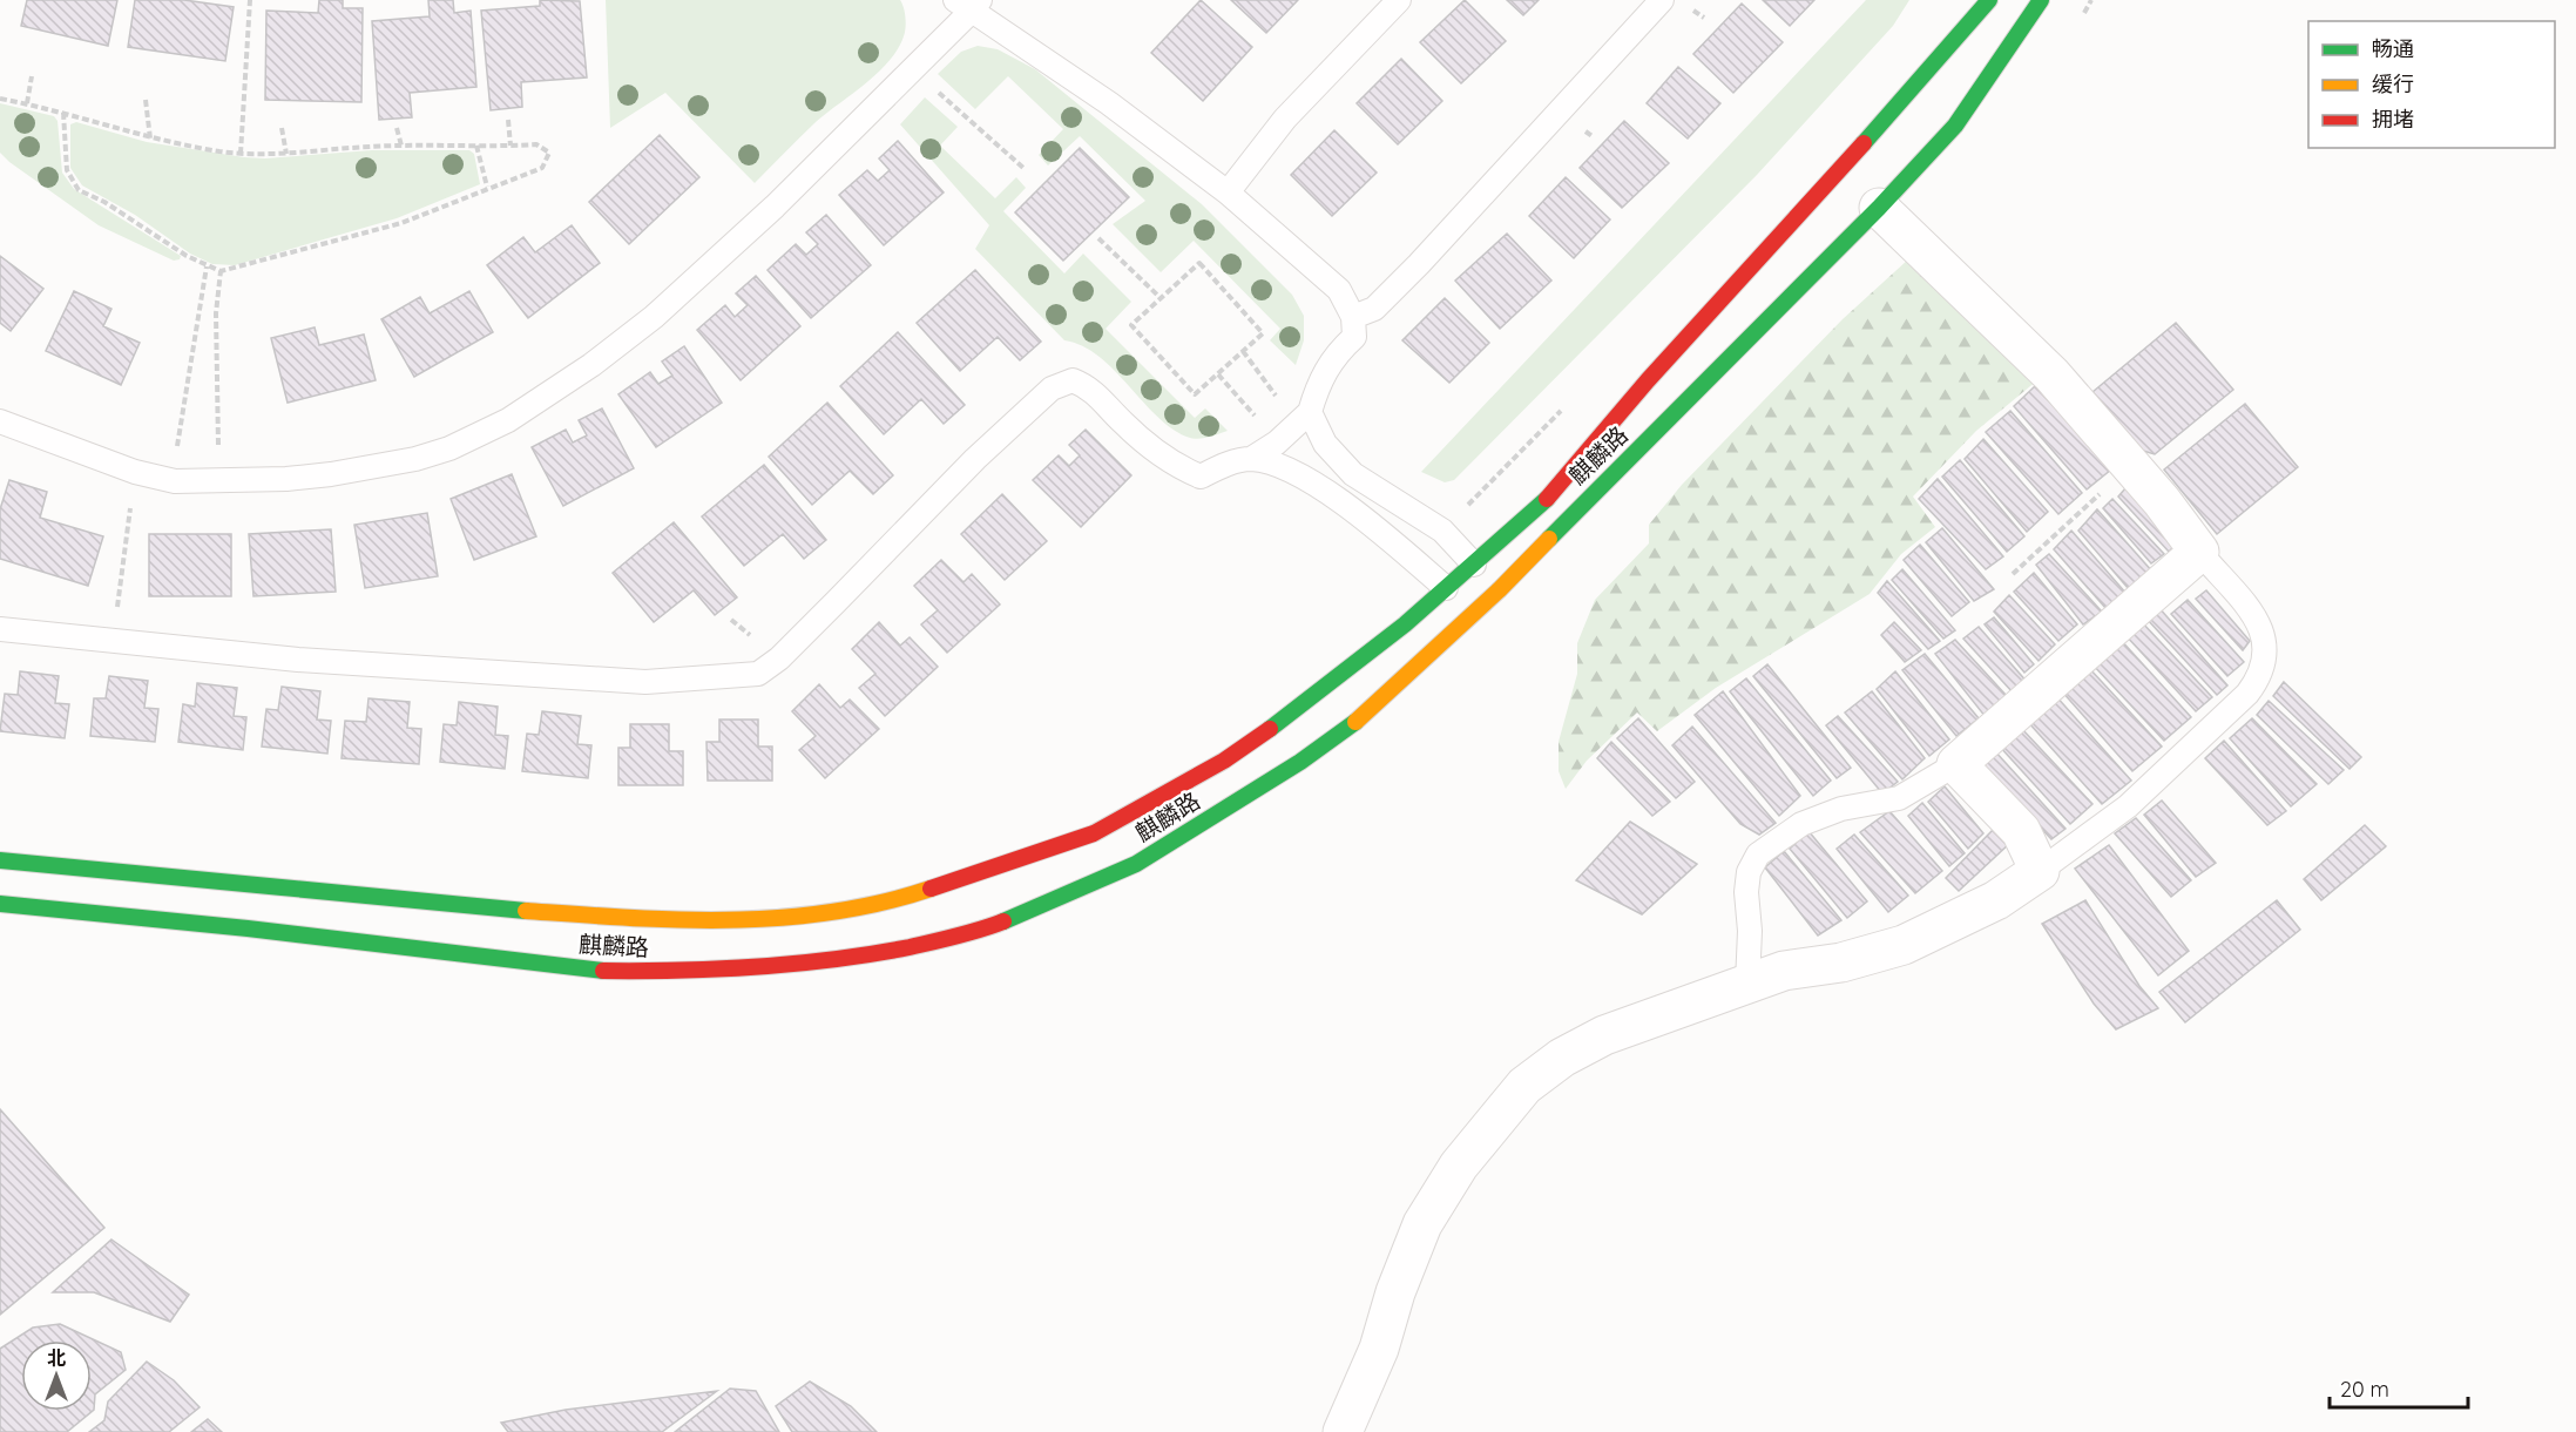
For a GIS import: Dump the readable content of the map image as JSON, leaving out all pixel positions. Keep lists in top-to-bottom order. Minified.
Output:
{"streets":{"main road":["麒麟路"]},"legend":["畅通","缓行","拥堵"],"scale_bar":"20 m","north":"top"}
